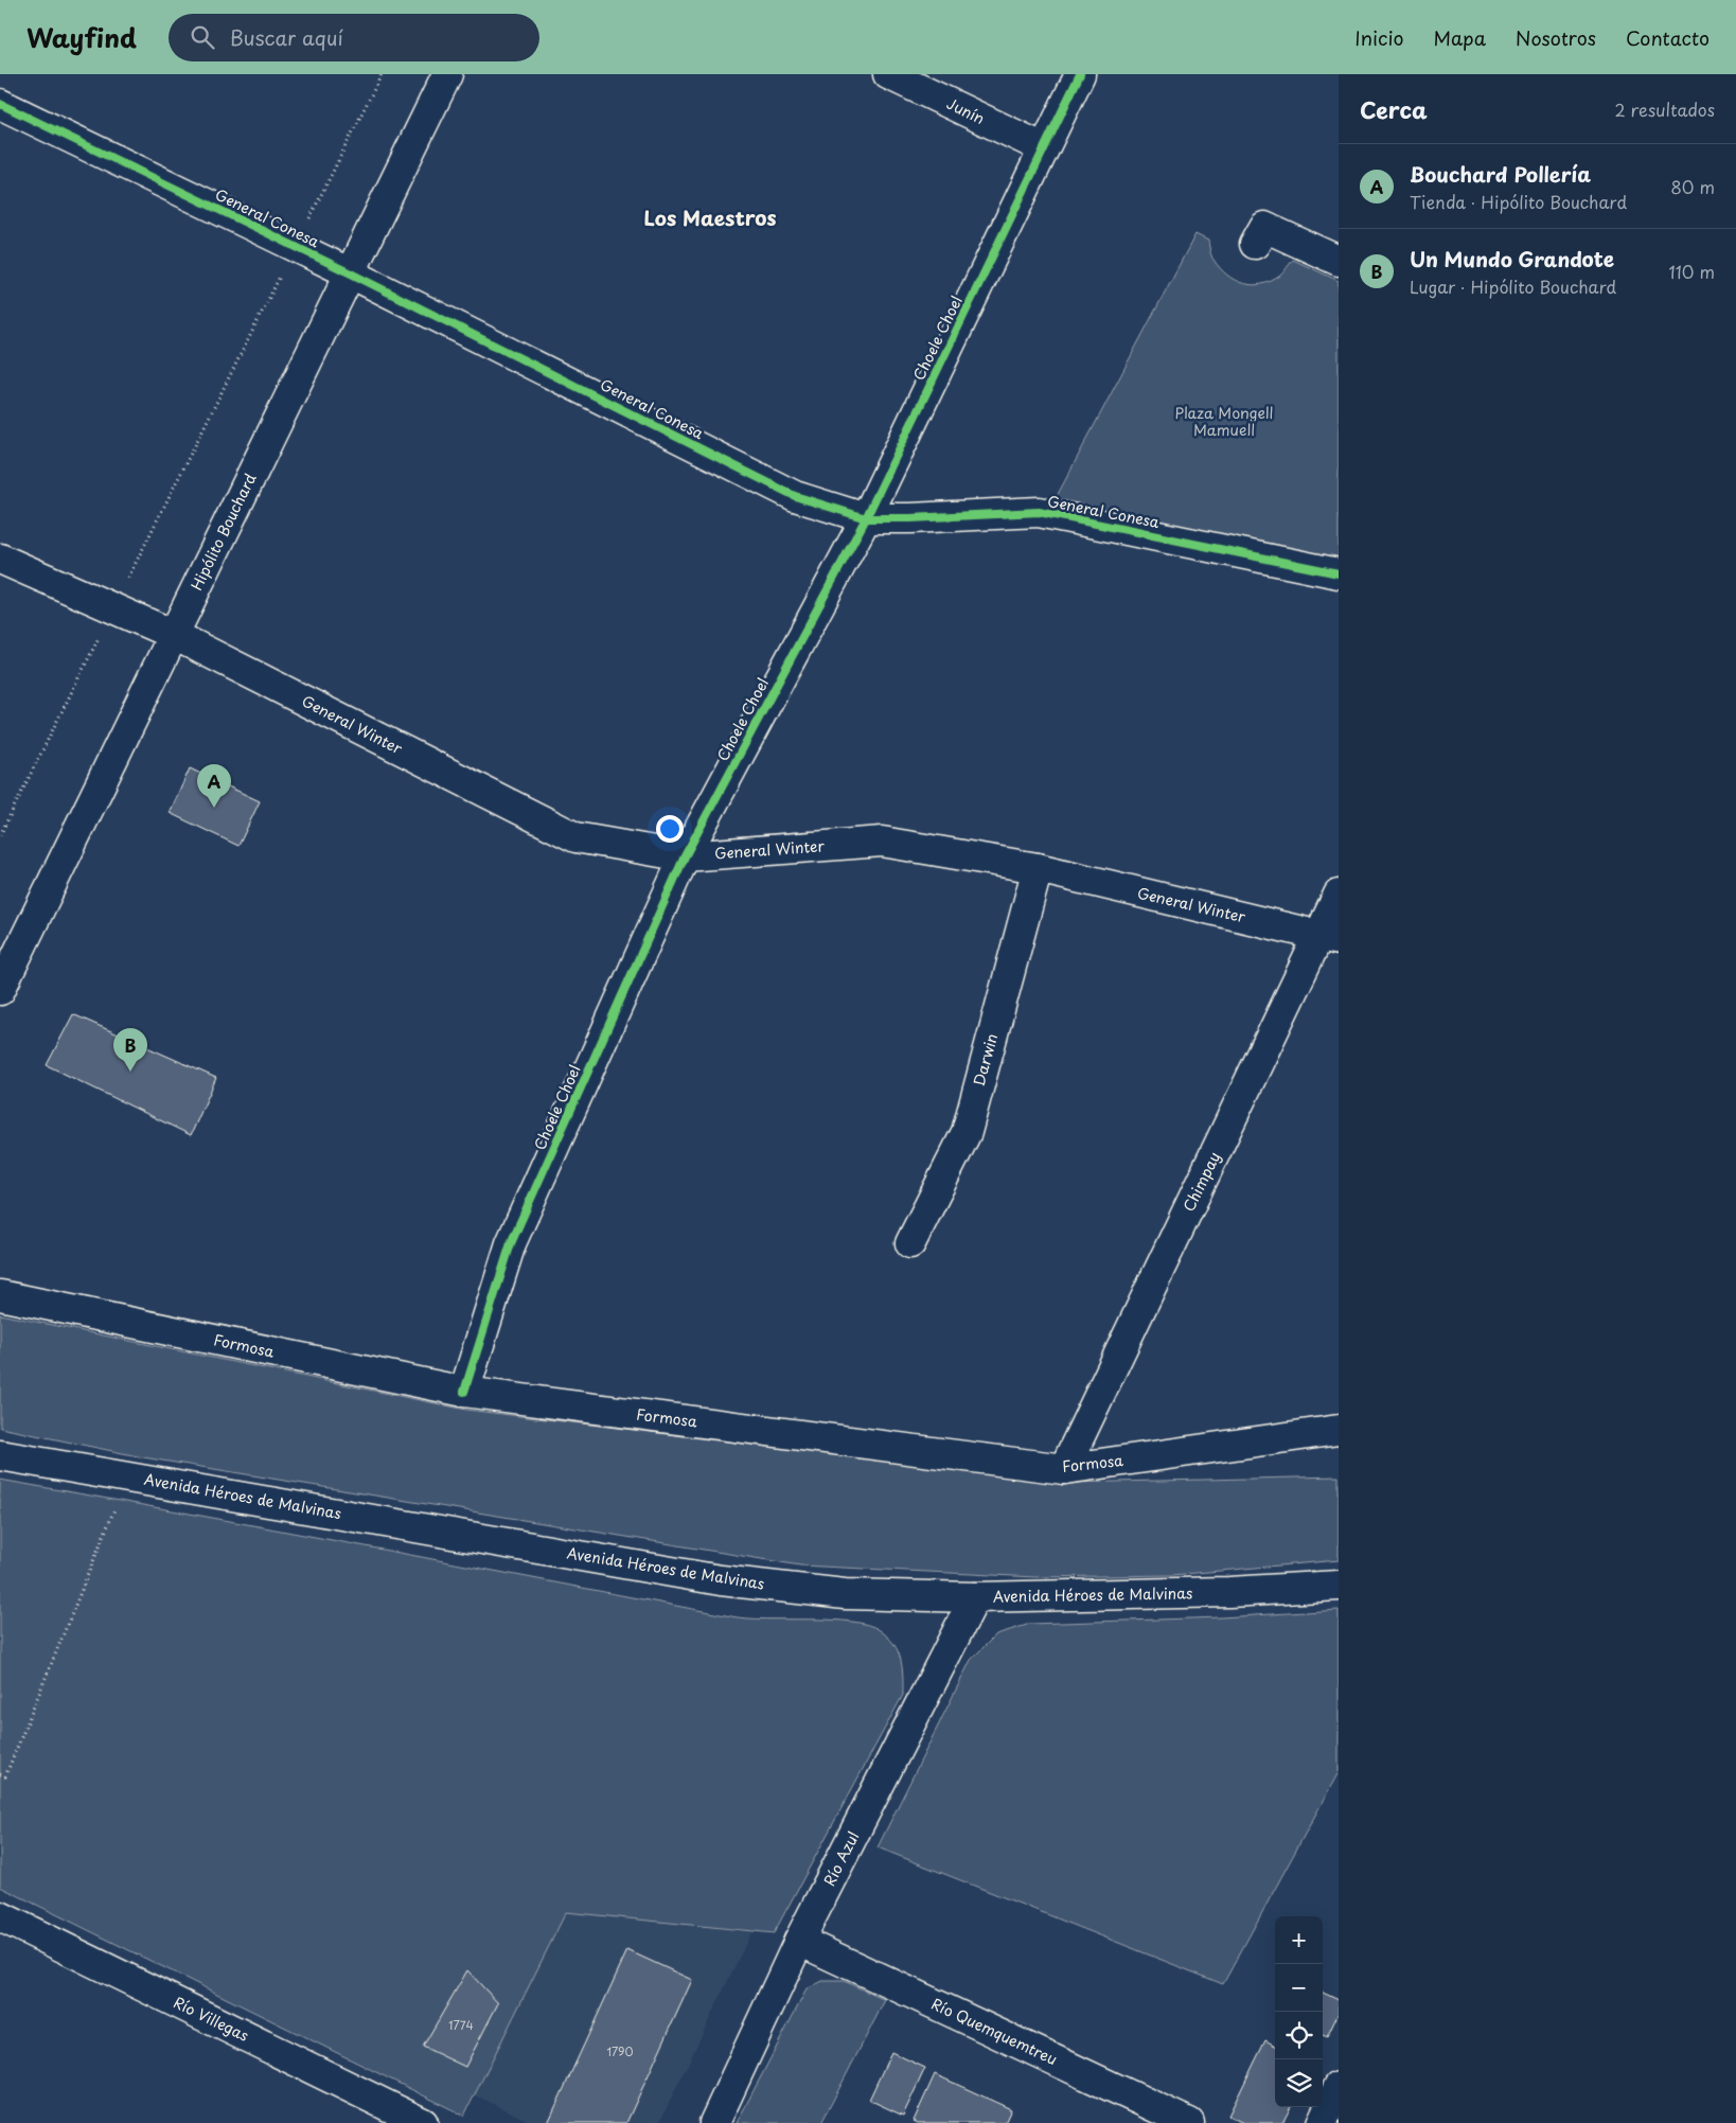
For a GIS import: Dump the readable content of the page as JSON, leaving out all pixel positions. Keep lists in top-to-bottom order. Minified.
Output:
{"streets":{"street":["Junín","General Conesa","Choele Choel","Hipólito Bouchard","General Winter","Darwin","Chimpay","Formosa","Avenida Héroes de Malvinas","Río Azul","Río Villegas","Río Quemquemtreu"]},"crossings":[["Junín","Choele Choel"],["General Conesa","Choele Choel"],["General Conesa","Hipólito Bouchard"],["Choele Choel","General Winter"],["Choele Choel","Formosa"],["Hipólito Bouchard","General Winter"],["General Winter","Darwin"],["General Winter","Chimpay"],["Chimpay","Formosa"],["Avenida Héroes de Malvinas","Río Azul"],["Río Azul","Río Quemquemtreu"]],"districts":["Los Maestros"],"parks":["Plaza Mongell Mamuell"],"house_numbers":["1774","1790"],"page":{"header":"Wayfind","search":"Buscar aquí","nav":["Inicio","Mapa","Nosotros","Contacto"],"heading":["Cerca","2 resultados"],"list":[{"mark":"A","name":"Bouchard Pollería","note":"Tienda · Hipólito Bouchard","value":"80 m"},{"mark":"B","name":"Un Mundo Grandote","note":"Lugar · Hipólito Bouchard","value":"110 m"}],"pins":["A","B"],"map_buttons":["+","−"]}}
